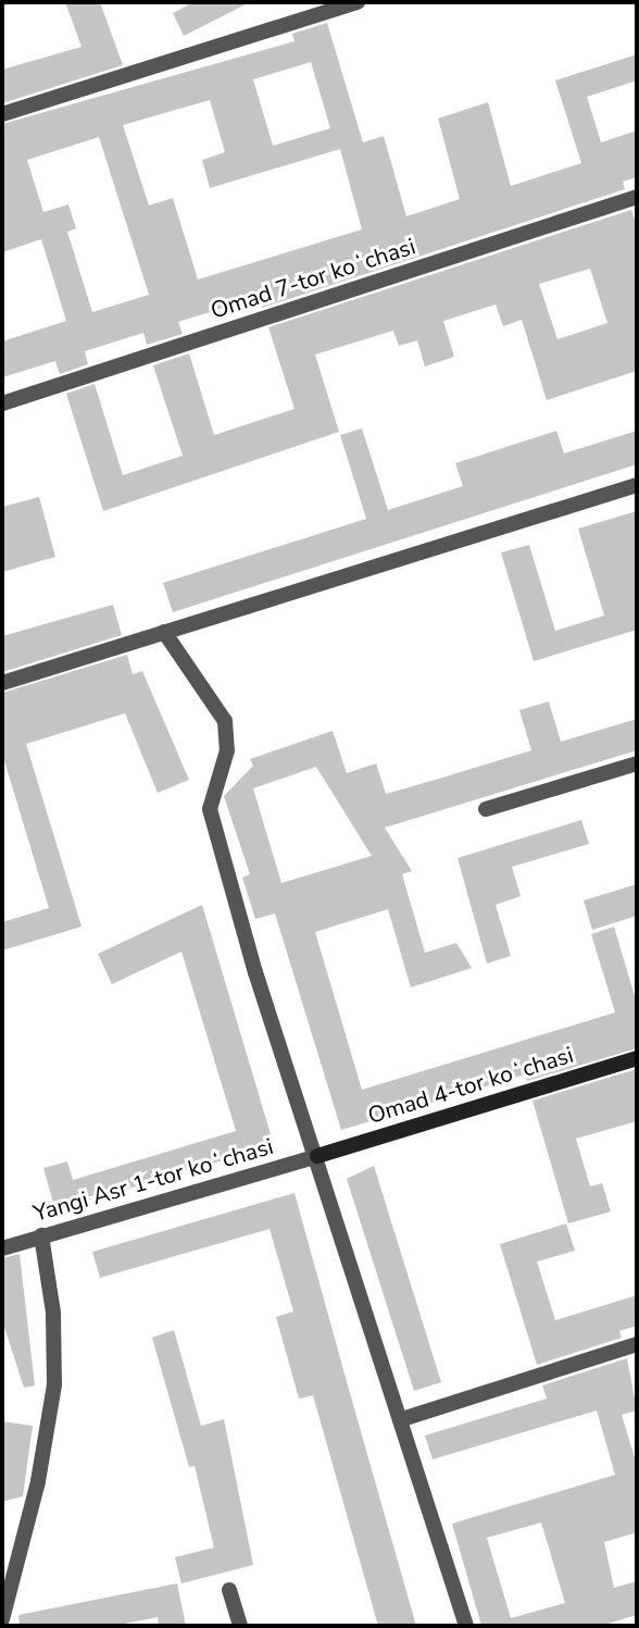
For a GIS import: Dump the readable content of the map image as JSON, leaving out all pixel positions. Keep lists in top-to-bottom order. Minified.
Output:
{"streets":{"street":["Omad 7-tor koʻchasi","Omad 4-tor koʻchasi","Yangi Asr 1-tor koʻchasi"]},"crossings":[["Omad 4-tor koʻchasi","Yangi Asr 1-tor koʻchasi"]]}
